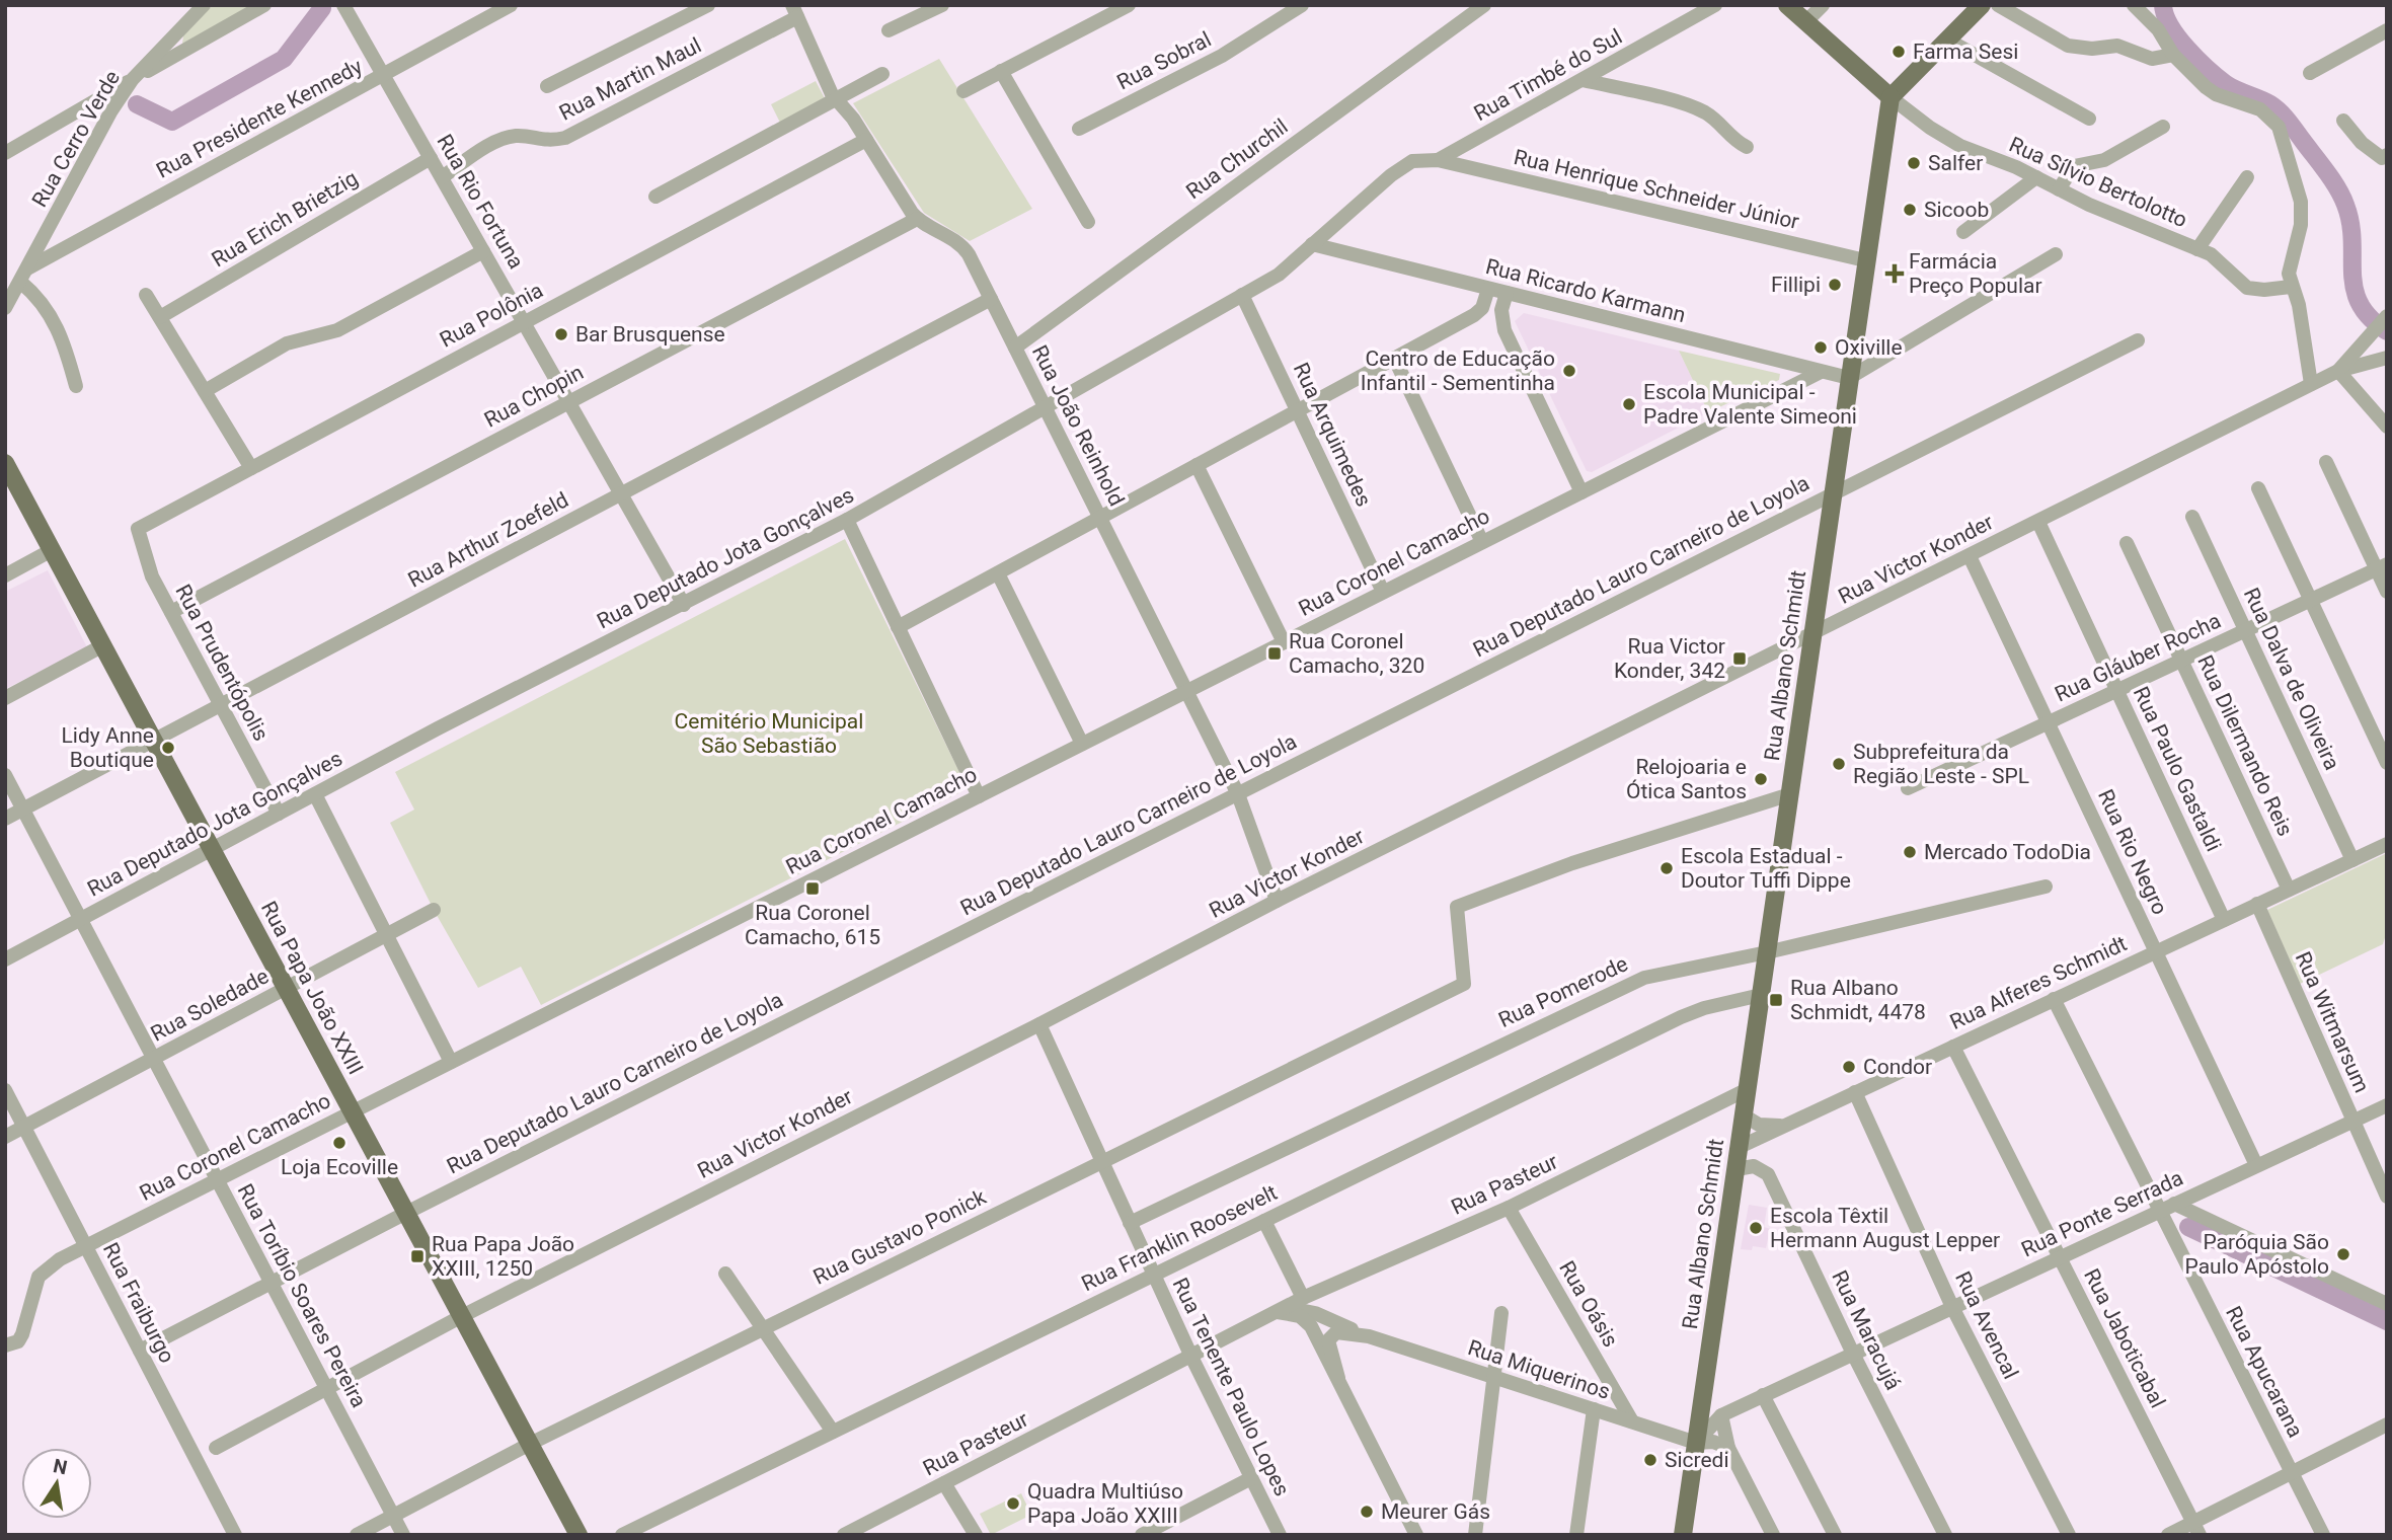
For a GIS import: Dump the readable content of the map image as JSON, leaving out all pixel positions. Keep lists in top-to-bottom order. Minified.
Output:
{"streets":{"main road":["Rua Albano Schmidt","Rua Papa João XXIII"],"street":["Rua Sobral","Rua Timbé do Sul","Rua Martin Maul","Rua Presidente Kennedy","Rua Cerro Verde","Rua Churchil","Rua Sílvio Bertolotto","Rua Henrique Schneider Júnior","Rua Rio Fortuna","Rua Erich Brietzig","Rua Ricardo Karmann","Rua Polônia","Rua Chopin","Rua João Reinhold","Rua Arquimedes","Rua Arthur Zoefeld","Rua Deputado Jota Gonçalves","Rua Victor Konder","Rua Coronel Camacho","Rua Deputado Lauro Carneiro de Loyola","Rua Gláuber Rocha","Rua Prudentópolis","Rua Dalva de Oliveira","Rua Dilermando Reis","Rua Paulo Gastaldi","Rua Rio Negro","Rua Alferes Schmidt","Rua Pomerode","Rua Soledade","Rua Witmarsum","Rua Pasteur","Rua Ponte Serrada","Rua Gustavo Ponick","Rua Franklin Roosevelt","Rua Toríbio Soares Pereira","Rua Fraiburgo","Rua Oásis","Rua Avencal","Rua Maracujá","Rua Jaboticabal","Rua Miquerinos","Rua Apucarana","Rua Tenente Paulo Lopes"]},"crossings":[["Rua Timbé do Sul","Rua Henrique Schneider Júnior"],["Rua Timbé do Sul","Rua Deputado Jota Gonçalves"],["Rua Martin Maul","Rua Rio Fortuna"],["Rua Martin Maul","Rua João Reinhold"],["Rua Presidente Kennedy","Rua Cerro Verde"],["Rua Presidente Kennedy","Rua Rio Fortuna"],["Rua Churchil","Rua João Reinhold"],["Rua Sílvio Bertolotto","Rua Albano Schmidt"],["Rua Henrique Schneider Júnior","Rua Deputado Jota Gonçalves"],["Rua Henrique Schneider Júnior","Rua Albano Schmidt"],["Rua Rio Fortuna","Rua Erich Brietzig"],["Rua Rio Fortuna","Rua Polônia"],["Rua Rio Fortuna","Rua Chopin"],["Rua Rio Fortuna","Rua Arthur Zoefeld"],["Rua Rio Fortuna","Rua Deputado Jota Gonçalves"],["Rua Ricardo Karmann","Rua Deputado Jota Gonçalves"],["Rua Ricardo Karmann","Rua Coronel Camacho"],["Rua Ricardo Karmann","Rua Albano Schmidt"],["Rua Polônia","Rua João Reinhold"],["Rua Polônia","Rua Prudentópolis"],["Rua Chopin","Rua João Reinhold"],["Rua Chopin","Rua Prudentópolis"],["Rua João Reinhold","Rua Arthur Zoefeld"],["Rua João Reinhold","Rua Deputado Jota Gonçalves"],["Rua João Reinhold","Rua Victor Konder"],["Rua João Reinhold","Rua Coronel Camacho"],["Rua João Reinhold","Rua Deputado Lauro Carneiro de Loyola"],["Rua Arquimedes","Rua Deputado Jota Gonçalves"],["Rua Arquimedes","Rua Coronel Camacho"],["Rua Arthur Zoefeld","Rua Prudentópolis"],["Rua Arthur Zoefeld","Rua Papa João XXIII"],["Rua Arthur Zoefeld","Rua Toríbio Soares Pereira"],["Rua Deputado Jota Gonçalves","Rua Prudentópolis"],["Rua Deputado Jota Gonçalves","Rua Papa João XXIII"],["Rua Deputado Jota Gonçalves","Rua Toríbio Soares Pereira"],["Rua Victor Konder","Rua Albano Schmidt"],["Rua Victor Konder","Rua Paulo Gastaldi"],["Rua Victor Konder","Rua Rio Negro"],["Rua Victor Konder","Rua Papa João XXIII"],["Rua Victor Konder","Rua Toríbio Soares Pereira"],["Rua Victor Konder","Rua Tenente Paulo Lopes"],["Rua Coronel Camacho","Rua Papa João XXIII"],["Rua Coronel Camacho","Rua Toríbio Soares Pereira"],["Rua Coronel Camacho","Rua Fraiburgo"],["Rua Deputado Lauro Carneiro de Loyola","Rua Albano Schmidt"],["Rua Deputado Lauro Carneiro de Loyola","Rua Papa João XXIII"],["Rua Deputado Lauro Carneiro de Loyola","Rua Toríbio Soares Pereira"],["Rua Deputado Lauro Carneiro de Loyola","Rua Fraiburgo"],["Rua Gláuber Rocha","Rua Dalva de Oliveira"],["Rua Gláuber Rocha","Rua Dilermando Reis"],["Rua Gláuber Rocha","Rua Paulo Gastaldi"],["Rua Gláuber Rocha","Rua Rio Negro"],["Rua Albano Schmidt","Rua Alferes Schmidt"],["Rua Albano Schmidt","Rua Pomerode"],["Rua Albano Schmidt","Rua Pasteur"],["Rua Albano Schmidt","Rua Ponte Serrada"],["Rua Albano Schmidt","Rua Gustavo Ponick"],["Rua Albano Schmidt","Rua Franklin Roosevelt"],["Rua Albano Schmidt","Rua Maracujá"],["Rua Albano Schmidt","Rua Miquerinos"],["Rua Dalva de Oliveira","Rua Alferes Schmidt"],["Rua Dilermando Reis","Rua Alferes Schmidt"],["Rua Paulo Gastaldi","Rua Alferes Schmidt"],["Rua Rio Negro","Rua Alferes Schmidt"],["Rua Rio Negro","Rua Ponte Serrada"],["Rua Alferes Schmidt","Rua Witmarsum"],["Rua Alferes Schmidt","Rua Avencal"],["Rua Alferes Schmidt","Rua Jaboticabal"],["Rua Alferes Schmidt","Rua Apucarana"],["Rua Papa João XXIII","Rua Soledade"],["Rua Papa João XXIII","Rua Gustavo Ponick"],["Rua Pomerode","Rua Tenente Paulo Lopes"],["Rua Soledade","Rua Toríbio Soares Pereira"],["Rua Soledade","Rua Fraiburgo"],["Rua Witmarsum","Rua Ponte Serrada"],["Rua Pasteur","Rua Oásis"],["Rua Pasteur","Rua Tenente Paulo Lopes"],["Rua Ponte Serrada","Rua Avencal"],["Rua Ponte Serrada","Rua Maracujá"],["Rua Ponte Serrada","Rua Jaboticabal"],["Rua Ponte Serrada","Rua Miquerinos"],["Rua Ponte Serrada","Rua Apucarana"],["Rua Gustavo Ponick","Rua Toríbio Soares Pereira"],["Rua Gustavo Ponick","Rua Tenente Paulo Lopes"],["Rua Franklin Roosevelt","Rua Tenente Paulo Lopes"],["Rua Oásis","Rua Miquerinos"]],"parks":["Cemitério Municipal São Sebastião"],"places":{"other":["Farma Sesi","Salfer","Sicoob","Fillipi","Bar Brusquense","Oxiville","Centro de Educação Infantil - Sementinha","Escola Municipal - Padre Valente Simeoni","Lidy Anne Boutique","Subprefeitura da Região Leste - SPL","Relojoaria e Ótica Santos","Mercado TodoDia","Escola Estadual - Doutor Tuffi Dippe","Condor","Loja Ecoville","Escola Têxtil Hermann August Lepper","Paróquia São Paulo Apóstolo","Sicredi","Quadra Multiúso Papa João XXIII","Meurer Gás"],"health":["Farmácia Preço Popular"],"transit":["Rua Coronel Camacho, 320","Rua Victor Konder, 342","Rua Coronel Camacho, 615","Rua Albano Schmidt, 4478","Rua Papa João XXIII, 1250"]},"north":"top"}
